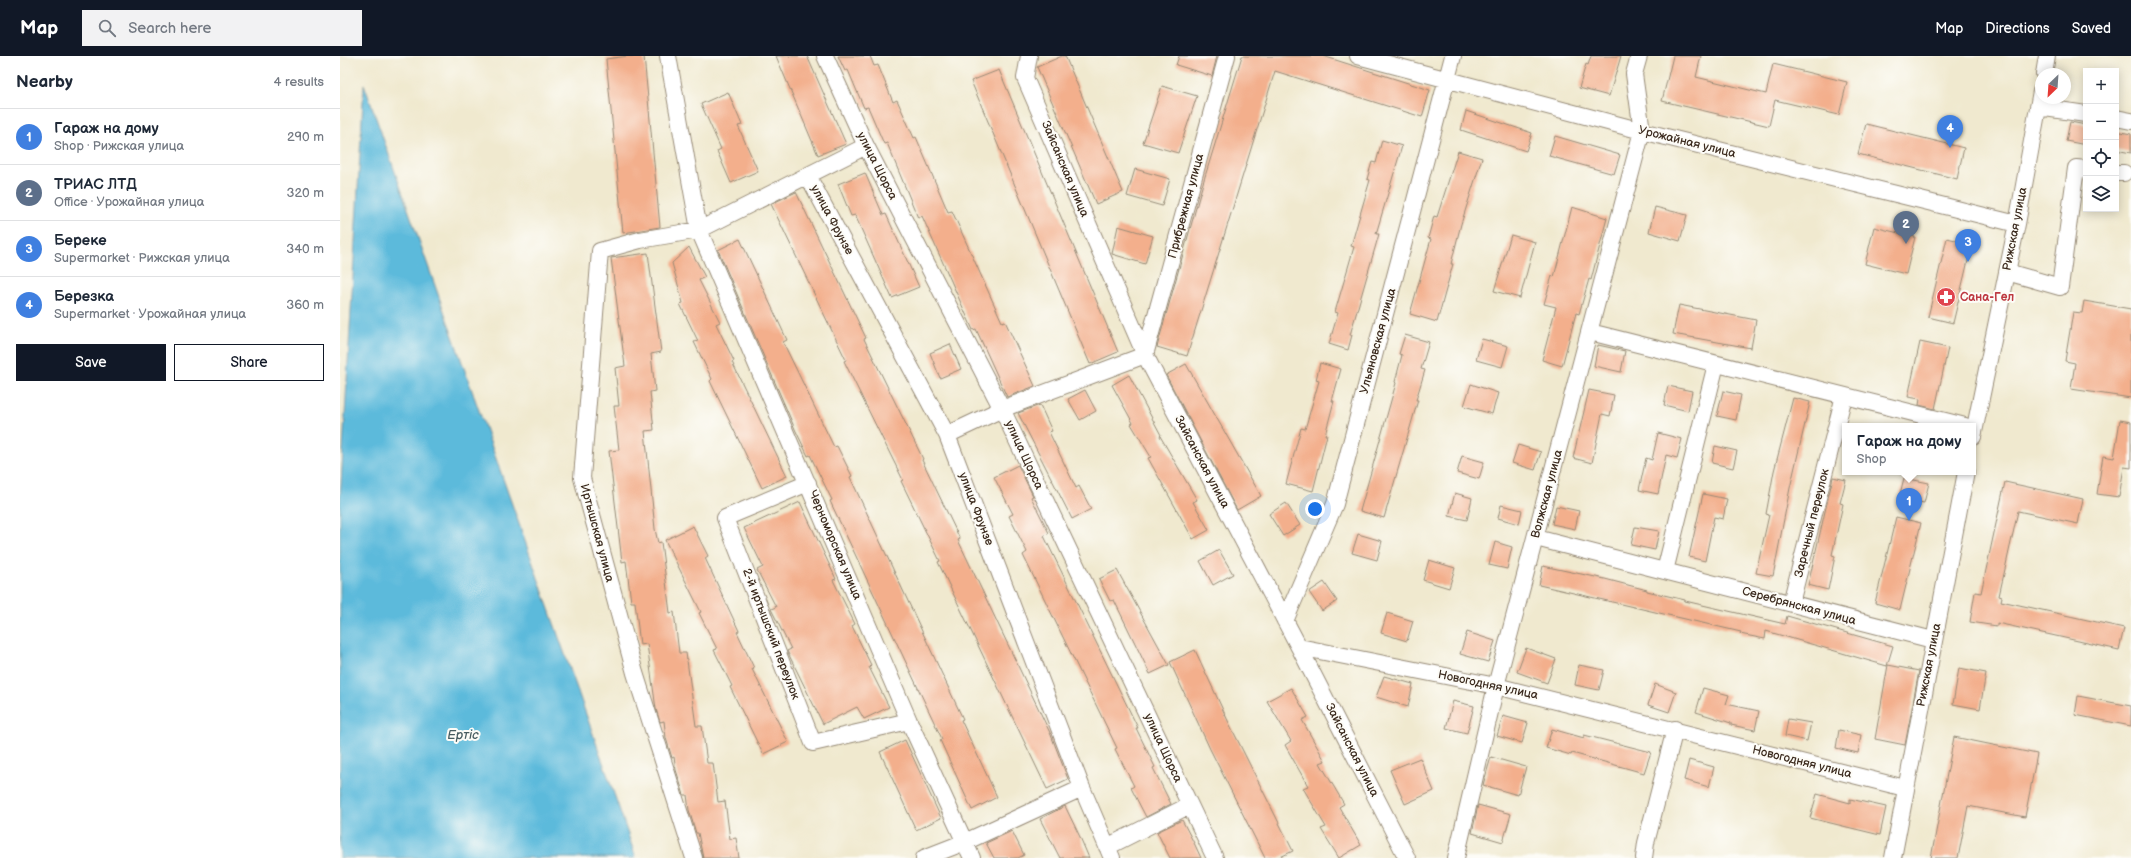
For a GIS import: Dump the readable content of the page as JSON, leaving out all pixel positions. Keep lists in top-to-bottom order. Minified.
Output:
{"streets":{"street":["Урожайная улица","улица Щорса","Зайсанская улица","Прибрежная улица","улица Фрунзе","Рижская улица","Ульяновская улица","Волжская улица","Заречный переулок","Иртышская улица","Черноморская улица","Серебрянская улица","2-й иртышский переулок","Новогодняя улица"]},"crossings":[["Урожайная улица","Рижская улица"],["Урожайная улица","Ульяновская улица"],["Урожайная улица","Волжская улица"],["Зайсанская улица","Прибрежная улица"],["Зайсанская улица","Ульяновская улица"],["Зайсанская улица","Новогодняя улица"],["Рижская улица","Серебрянская улица"],["Рижская улица","Новогодняя улица"],["Волжская улица","Серебрянская улица"],["Волжская улица","Новогодняя улица"],["Заречный переулок","Серебрянская улица"],["Иртышская улица","Черноморская улица"],["Черноморская улица","2-й иртышский переулок"]],"water":["Ертіс"],"places":{"pharmacy":["Сана-Гел"]},"north":"bottom left","page":{"header":"Map","search":"Search here","nav":["Map","Directions","Saved"],"heading":["Nearby","4 results"],"map_buttons":["+","−"],"list":[{"mark":"1","name":"Гараж на дому","note":"Shop · Рижская улица","value":"290 m"},{"mark":"2","name":"ТРИАС ЛТД","note":"Office · Урожайная улица","value":"320 m"},{"mark":"3","name":"Береке","note":"Supermarket · Рижская улица","value":"340 m"},{"mark":"4","name":"Березка","note":"Supermarket · Урожайная улица","value":"360 m"}],"pins":["4","2","3","1"],"buttons":["Save","Share"],"popup":["Гараж на дому","Shop"]}}
